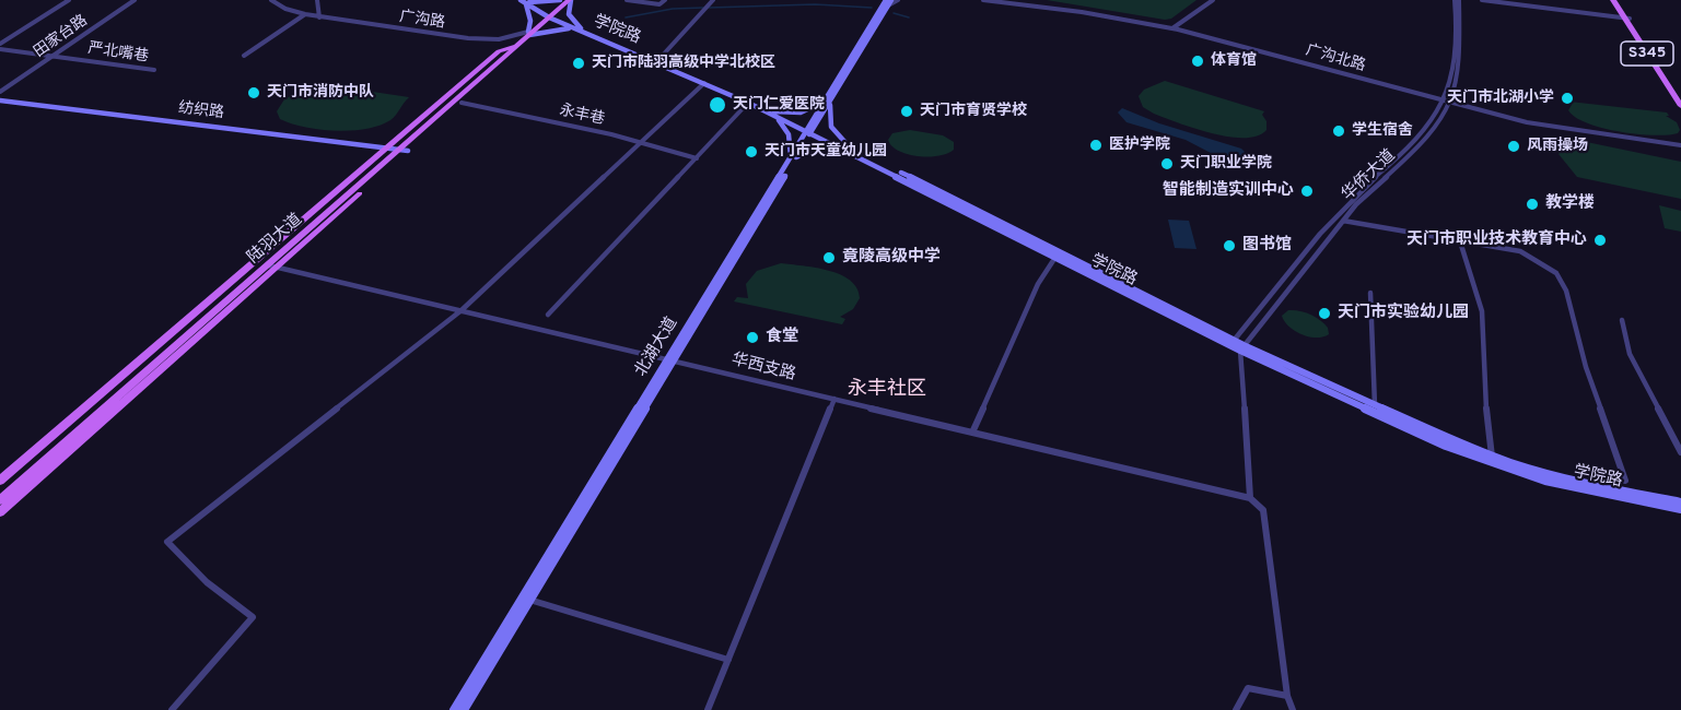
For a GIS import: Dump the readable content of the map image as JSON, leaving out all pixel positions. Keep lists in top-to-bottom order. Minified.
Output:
{"streets":{"main road":["学院路","S345","纺织路","陆羽大道","北湖大道"],"street":["广沟路","田家台路","严北嘴巷","广沟北路","永丰巷","华侨大道","华西支路"]},"crossings":[["广沟路","陆羽大道"],["学院路","华侨大道"],["学院路","陆羽大道"],["学院路","北湖大道"],["田家台路","严北嘴巷"],["广沟北路","华侨大道"],["纺织路","陆羽大道"],["陆羽大道","华西支路"],["北湖大道","华西支路"]],"districts":["永丰社区"],"places":["体育馆","天门市陆羽高级中学北校区","天门市消防中队","天门市北湖小学","天门仁爱医院","天门市育贤学校","学生宿舍","医护学院","风雨操场","天门市天童幼儿园","天门职业学院","智能制造实训中心","教学楼","天门市职业技术教育中心","图书馆","竟陵高级中学","天门市实验幼儿园","食堂"]}
